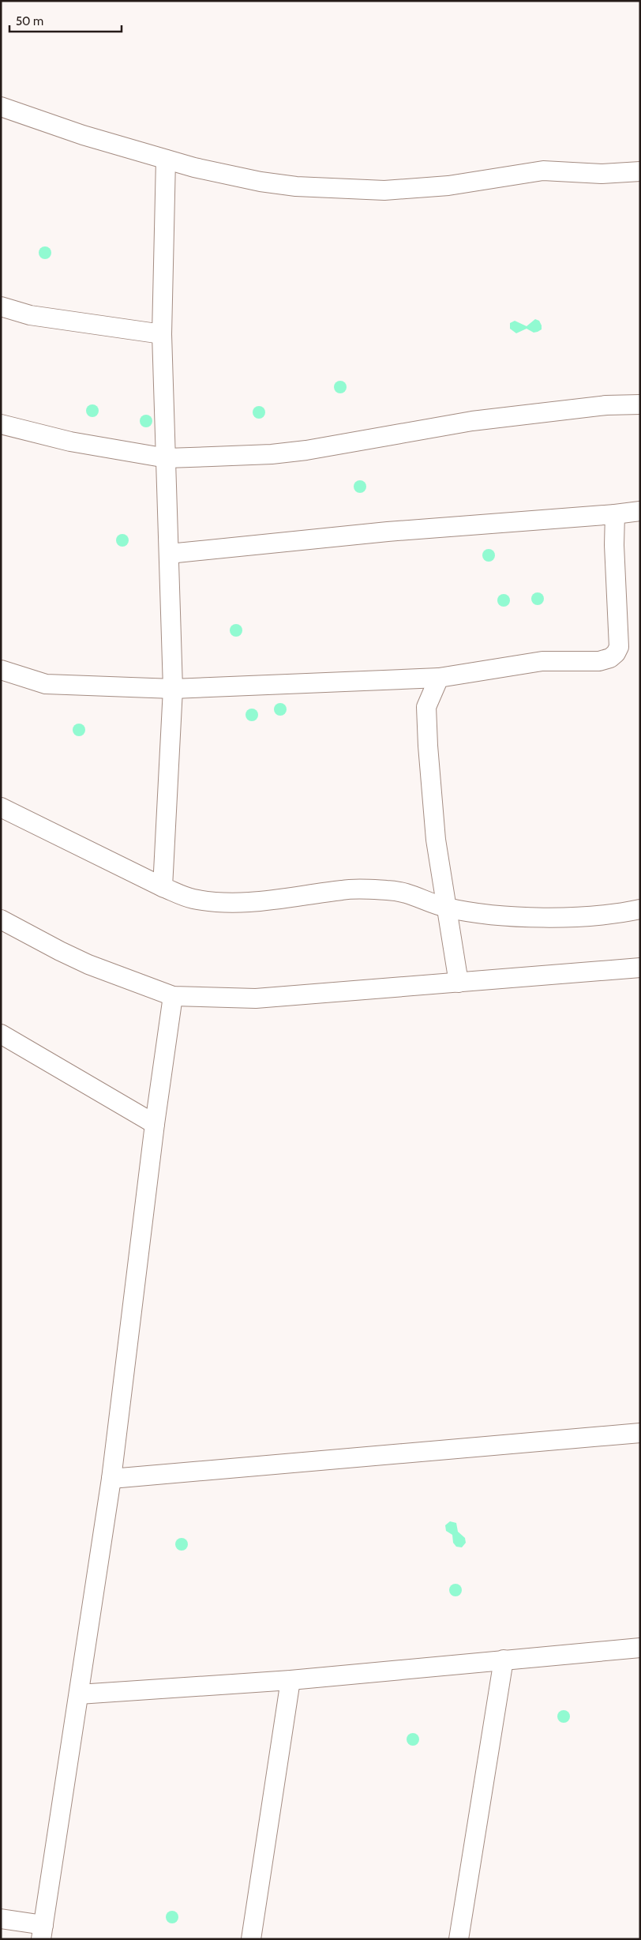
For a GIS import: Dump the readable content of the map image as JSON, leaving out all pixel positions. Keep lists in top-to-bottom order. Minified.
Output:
{"scale_bar":"50 m"}
